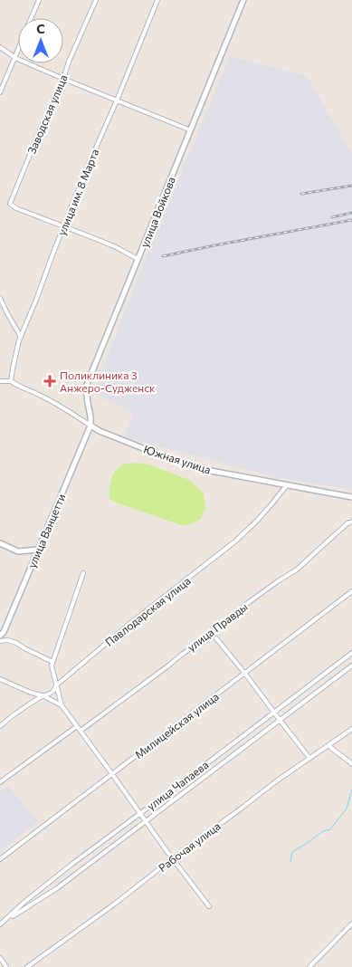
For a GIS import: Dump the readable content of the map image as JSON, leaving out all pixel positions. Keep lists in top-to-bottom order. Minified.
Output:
{"streets":{"street":["Заводская улица","улица им. 8 Марта","улица Войкова","Южная улица","улица Ванцетти","Павлодарская улица","улица Правды","Милицейская улица","улица Чапаева","Рабочая улица"]},"crossings":[["Заводская улица","улица им. 8 Марта"],["улица им. 8 Марта","Южная улица"],["улица Войкова","Южная улица"],["улица Войкова","улица Ванцетти"],["Южная улица","улица Ванцетти"],["Южная улица","Павлодарская улица"]],"places":{"health":["Поликлиника 3 Анжеро-Судженск"]},"north":"top"}
